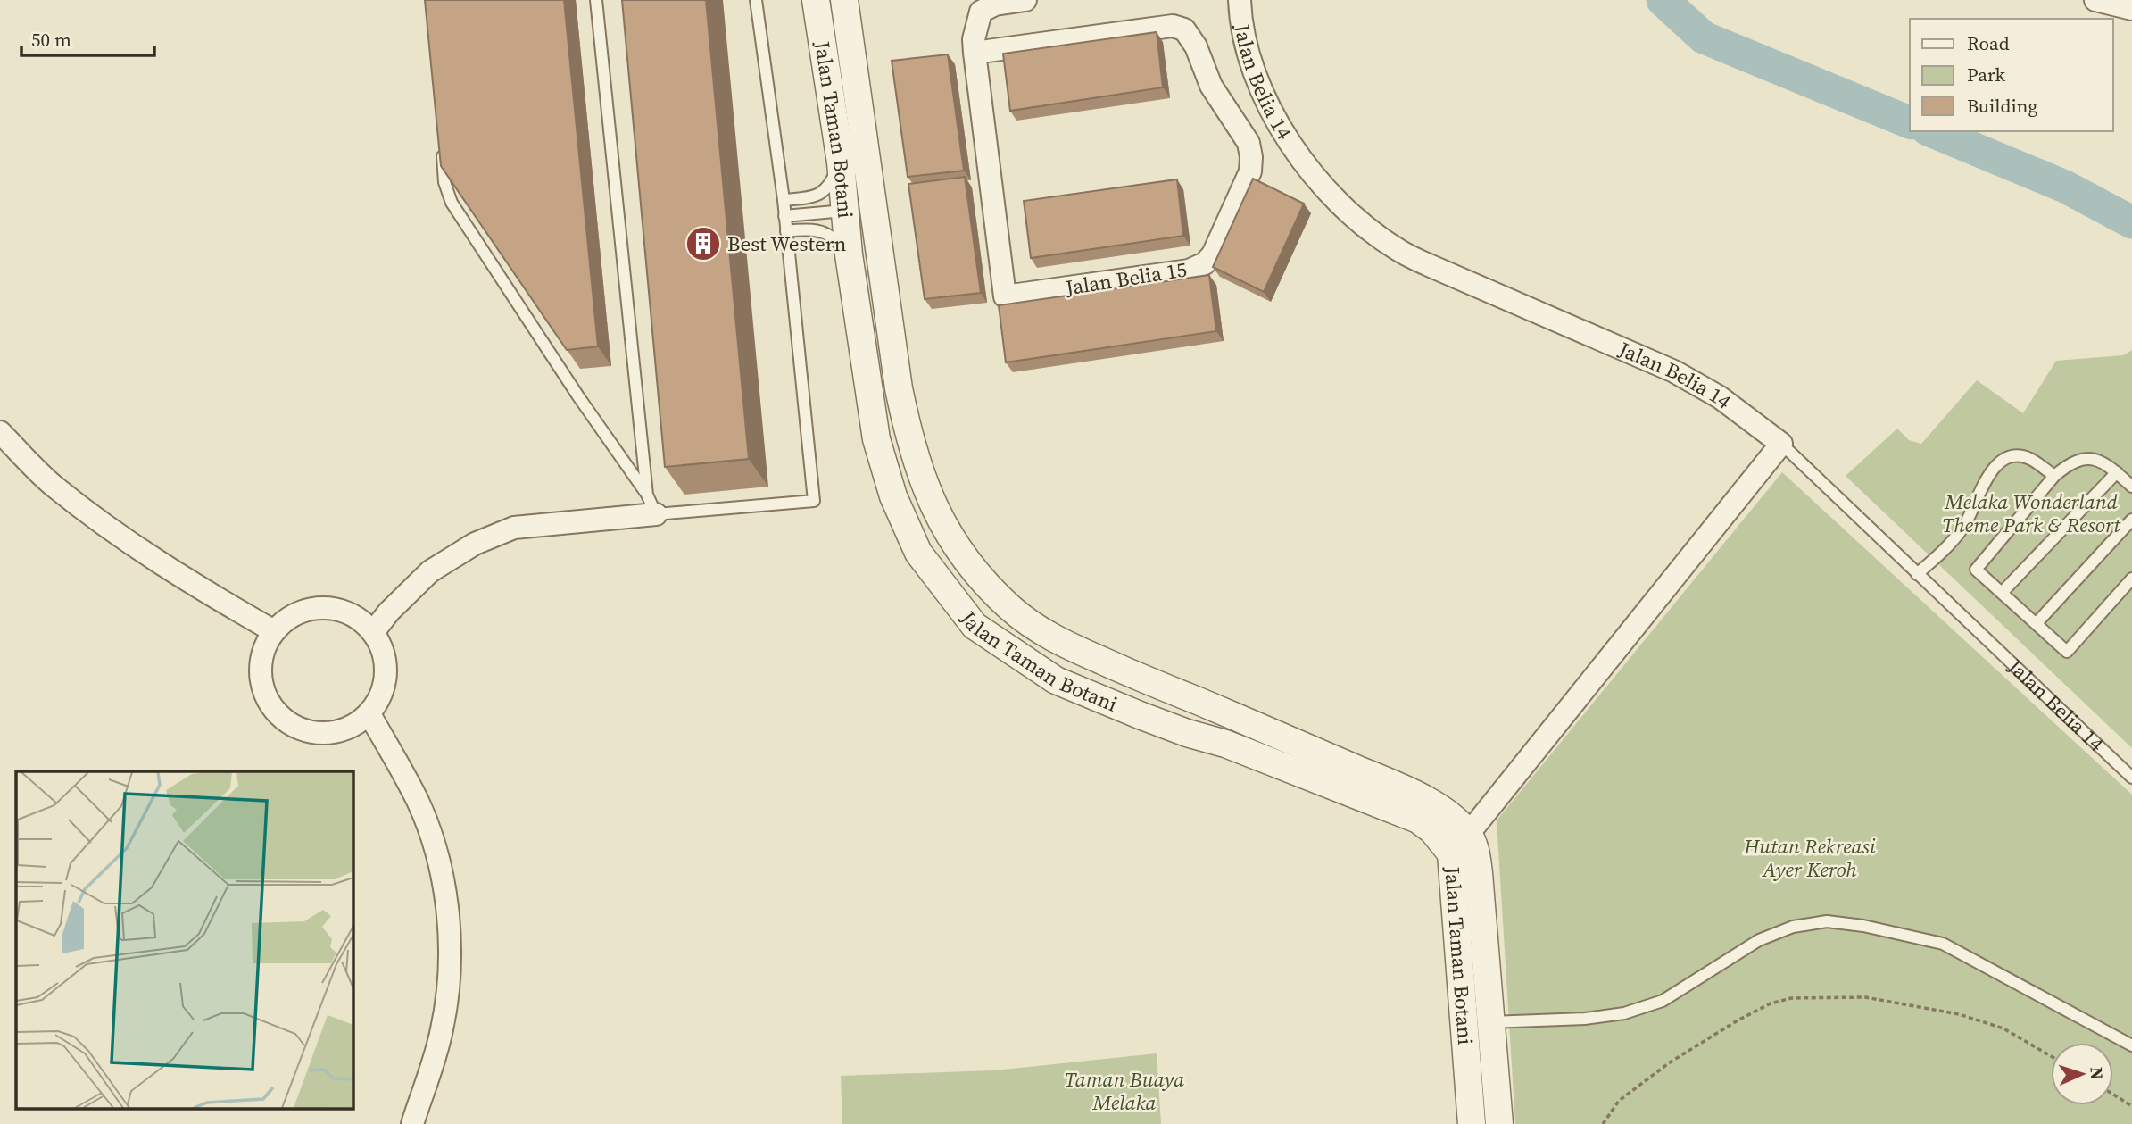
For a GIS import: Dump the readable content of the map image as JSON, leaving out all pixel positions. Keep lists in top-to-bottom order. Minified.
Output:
{"streets":{"street":["Jalan Belia 14","Jalan Taman Botani","Jalan Belia 15"]},"parks":["Melaka Wonderland Theme Park & Resort","Hutan Rekreasi Ayer Keroh","Taman Buaya Melaka"],"places":{"building":["Best Western"]},"legend":["Road","Park","Building"],"scale_bar":"50 m","north":"right"}
